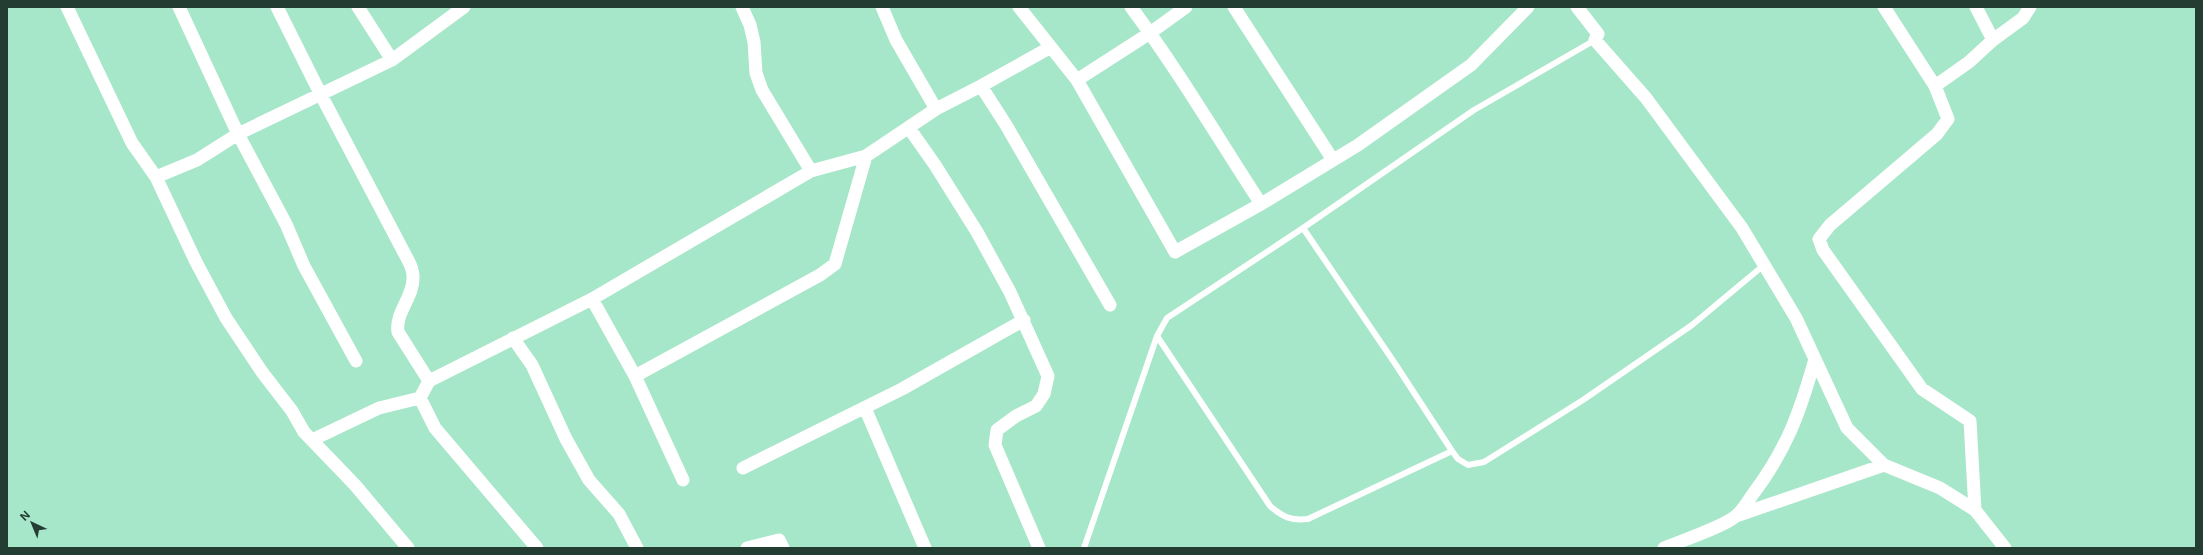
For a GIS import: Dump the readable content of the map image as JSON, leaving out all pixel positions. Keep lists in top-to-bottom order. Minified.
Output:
{"north":"top left"}
